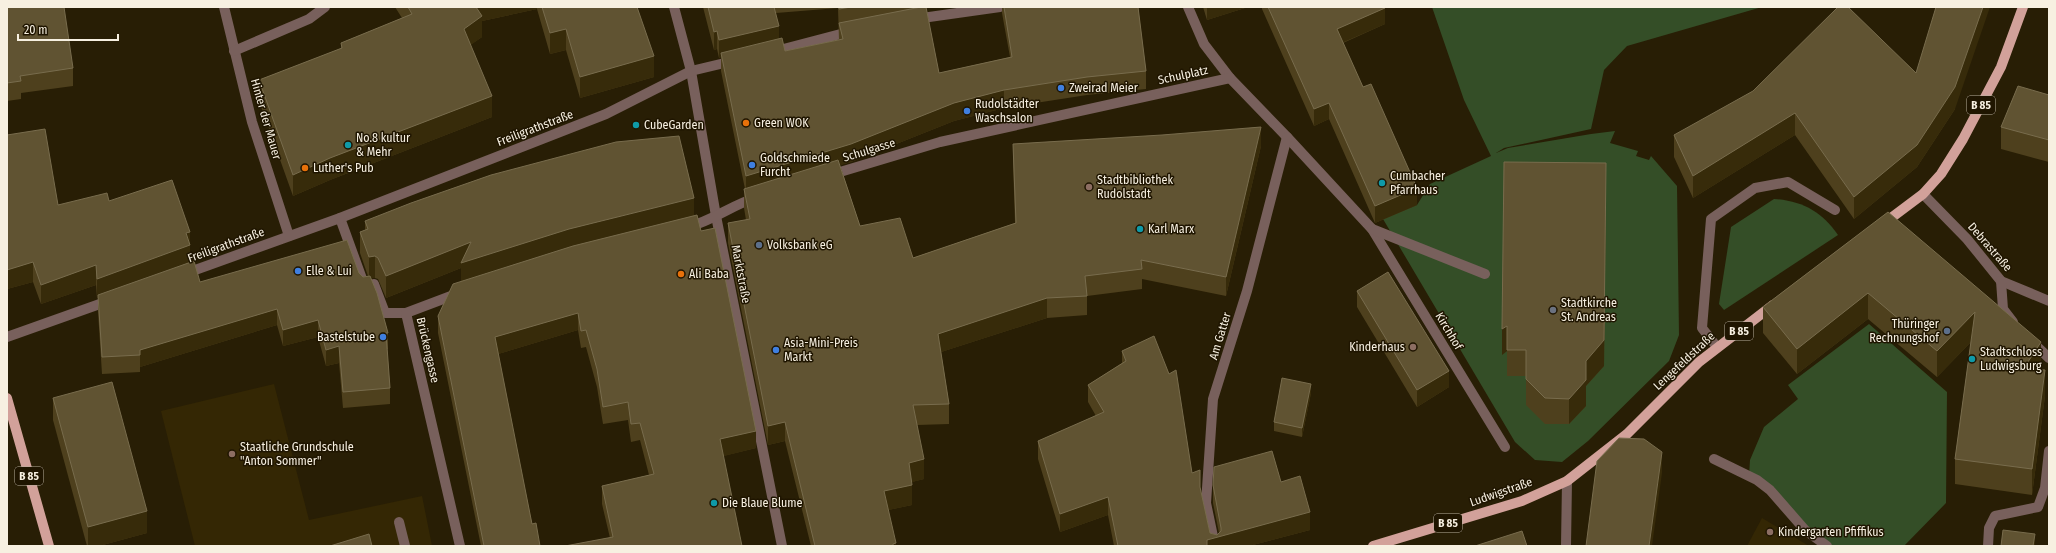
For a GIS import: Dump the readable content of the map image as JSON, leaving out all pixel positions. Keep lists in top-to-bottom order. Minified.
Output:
{"streets":{"main road":["B 85","Lengefeldstraße","Ludwigstraße"],"street":["Schulplatz","Hinter der Mauer","Freiligrathstraße","Schulgasse","Debrastraße","Marktstraße","Kirchhof","Am Gatter","Brückengasse"]},"crossings":[["Schulplatz","Schulgasse"],["B 85","Debrastraße"],["Hinter der Mauer","Freiligrathstraße"],["Freiligrathstraße","Marktstraße"],["Lengefeldstraße","Ludwigstraße"]],"places":["Zweirad Meier","Rudolstädter Waschsalon","Green WOK","CubeGarden","No.8 kultur & Mehr","Goldschmiede Furcht","Luther's Pub","Cumbacher Pfarrhaus","Stadtbibliothek Rudolstadt","Karl Marx","Volksbank eG","Elle & Lui","Ali Baba","Stadtkirche St. Andreas","Thüringer Rechnungshof","Bastelstube","Kinderhaus","Asia-Mini-Preis Markt","Stadtschloss Ludwigsburg","Staatliche Grundschule \"Anton Sommer\"","Die Blaue Blume","Kindergarten Pfiffikus"],"scale_bar":"20 m"}
